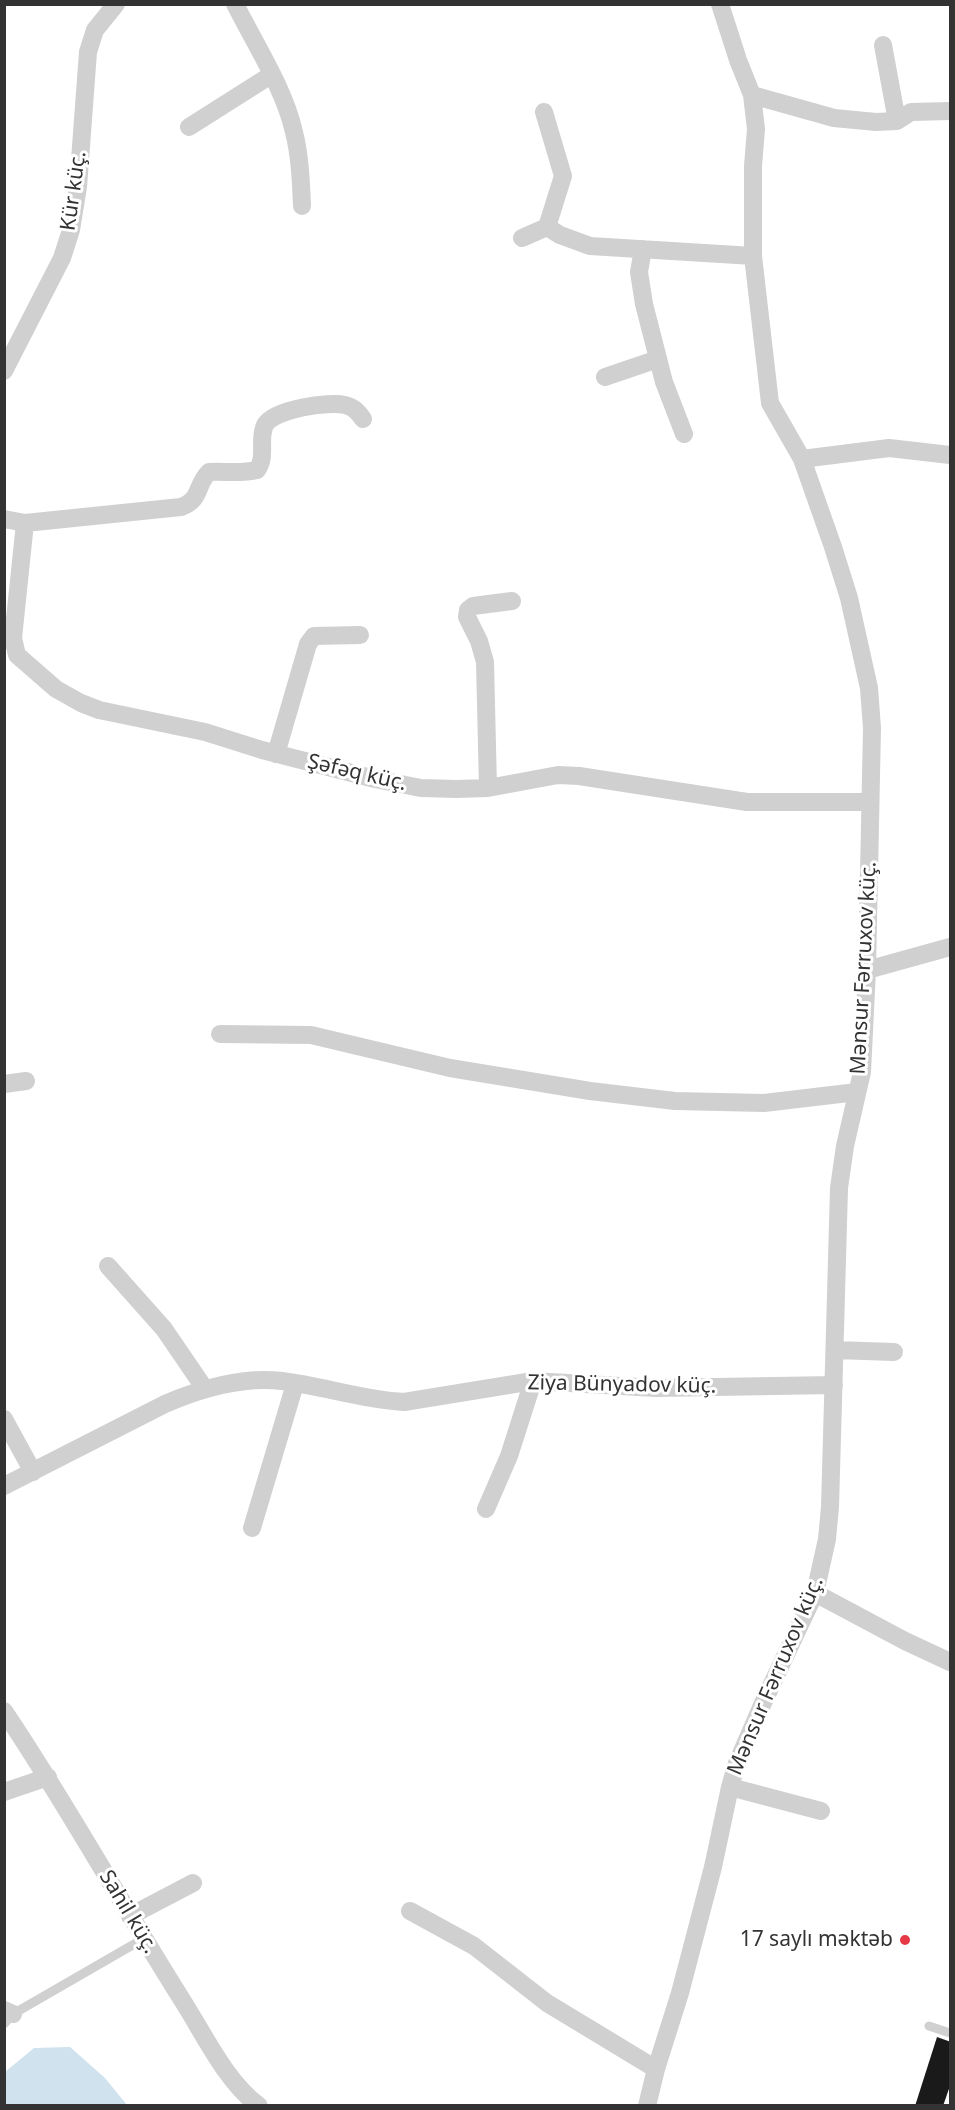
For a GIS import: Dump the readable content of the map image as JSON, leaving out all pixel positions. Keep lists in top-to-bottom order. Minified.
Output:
{"streets":{"street":["Kür küç.","Şəfəq küç.","Mənsur Fərruxov küç.","Ziya Bünyadov küç.","Sahil küç."]},"crossings":[["Şəfəq küç.","Mənsur Fərruxov küç."],["Mənsur Fərruxov küç.","Ziya Bünyadov küç."]],"places":["17 saylı məktəb"]}
